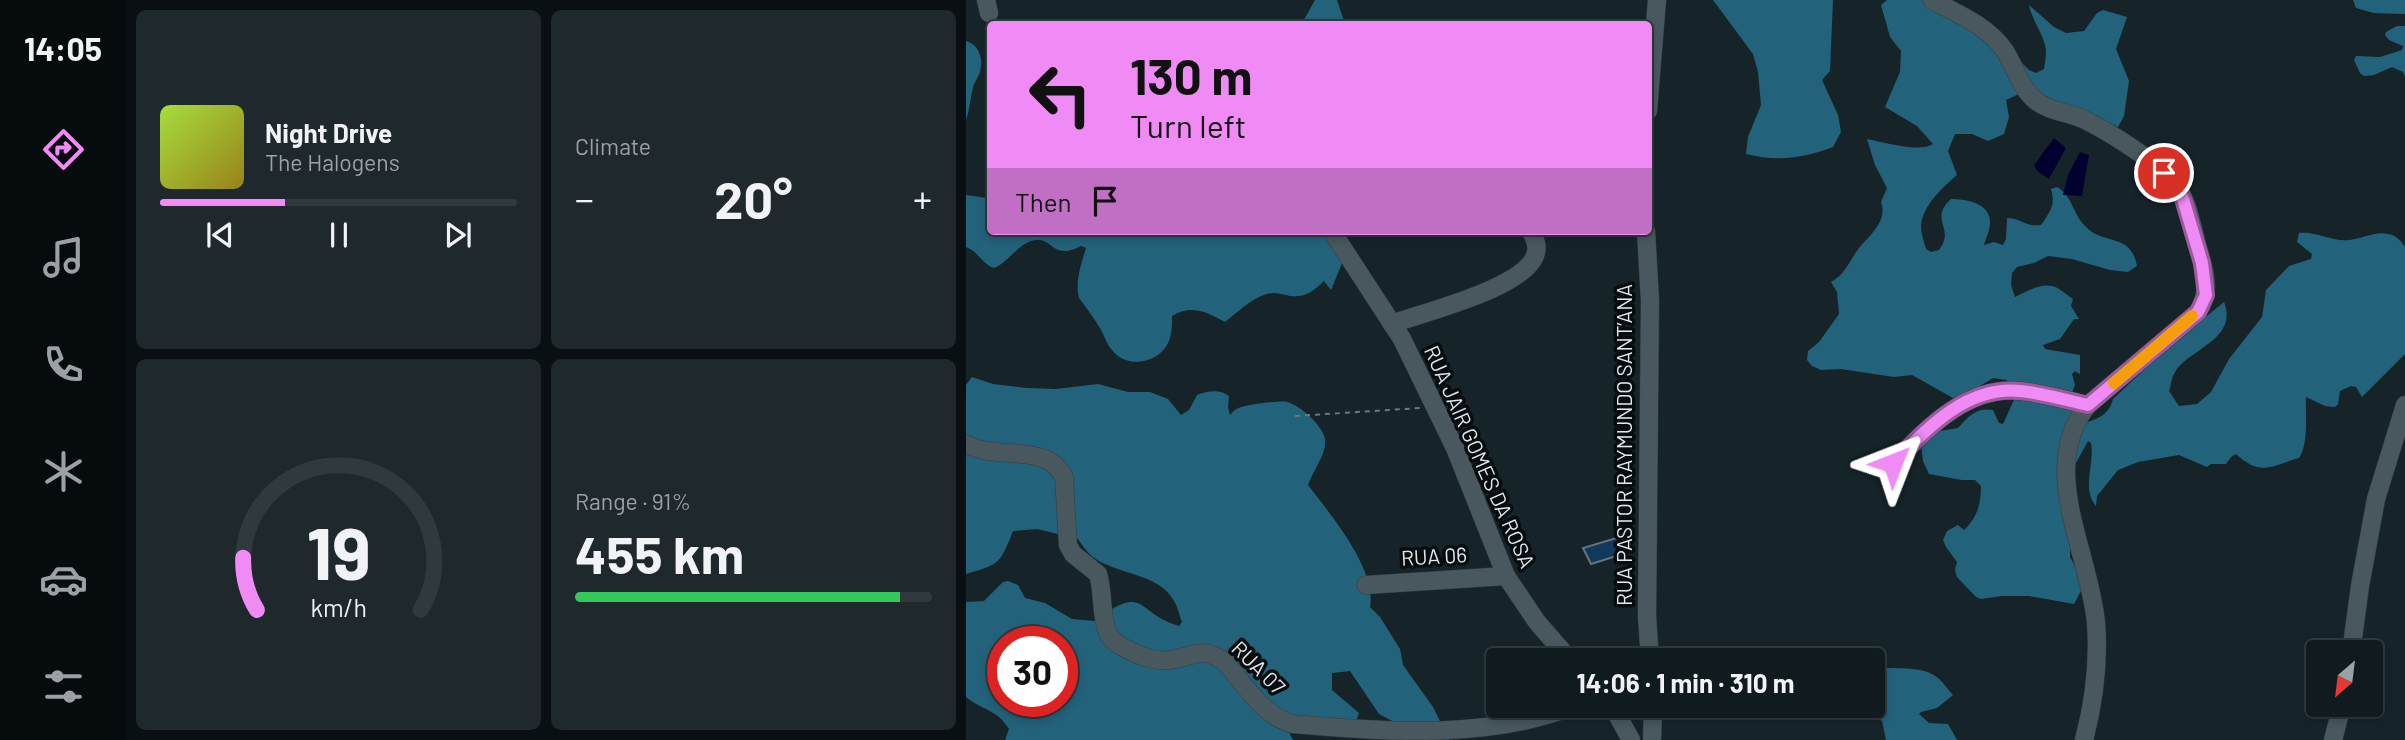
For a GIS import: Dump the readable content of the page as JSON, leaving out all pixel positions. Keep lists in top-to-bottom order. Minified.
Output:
{"streets":{"street":["RUA PASTOR RAYMUNDO SANT’ANA","RUA JAIR GOMES DA ROSA","RUA 06","RUA 07"]},"crossings":[["RUA JAIR GOMES DA ROSA","RUA 06"]],"north":"bottom left","page":{"tabs":"14:05","tile":["Climate",["Range · 91%","455 km"]],"turn":["130 m","Turn left"],"song":["Night Drive","The Halogens"],"then":"Then","heat":["−","20°","+"],"limit":"30","trip":"14:06 · 1 min · 310 m","gauge":["19","km/h"]}}
